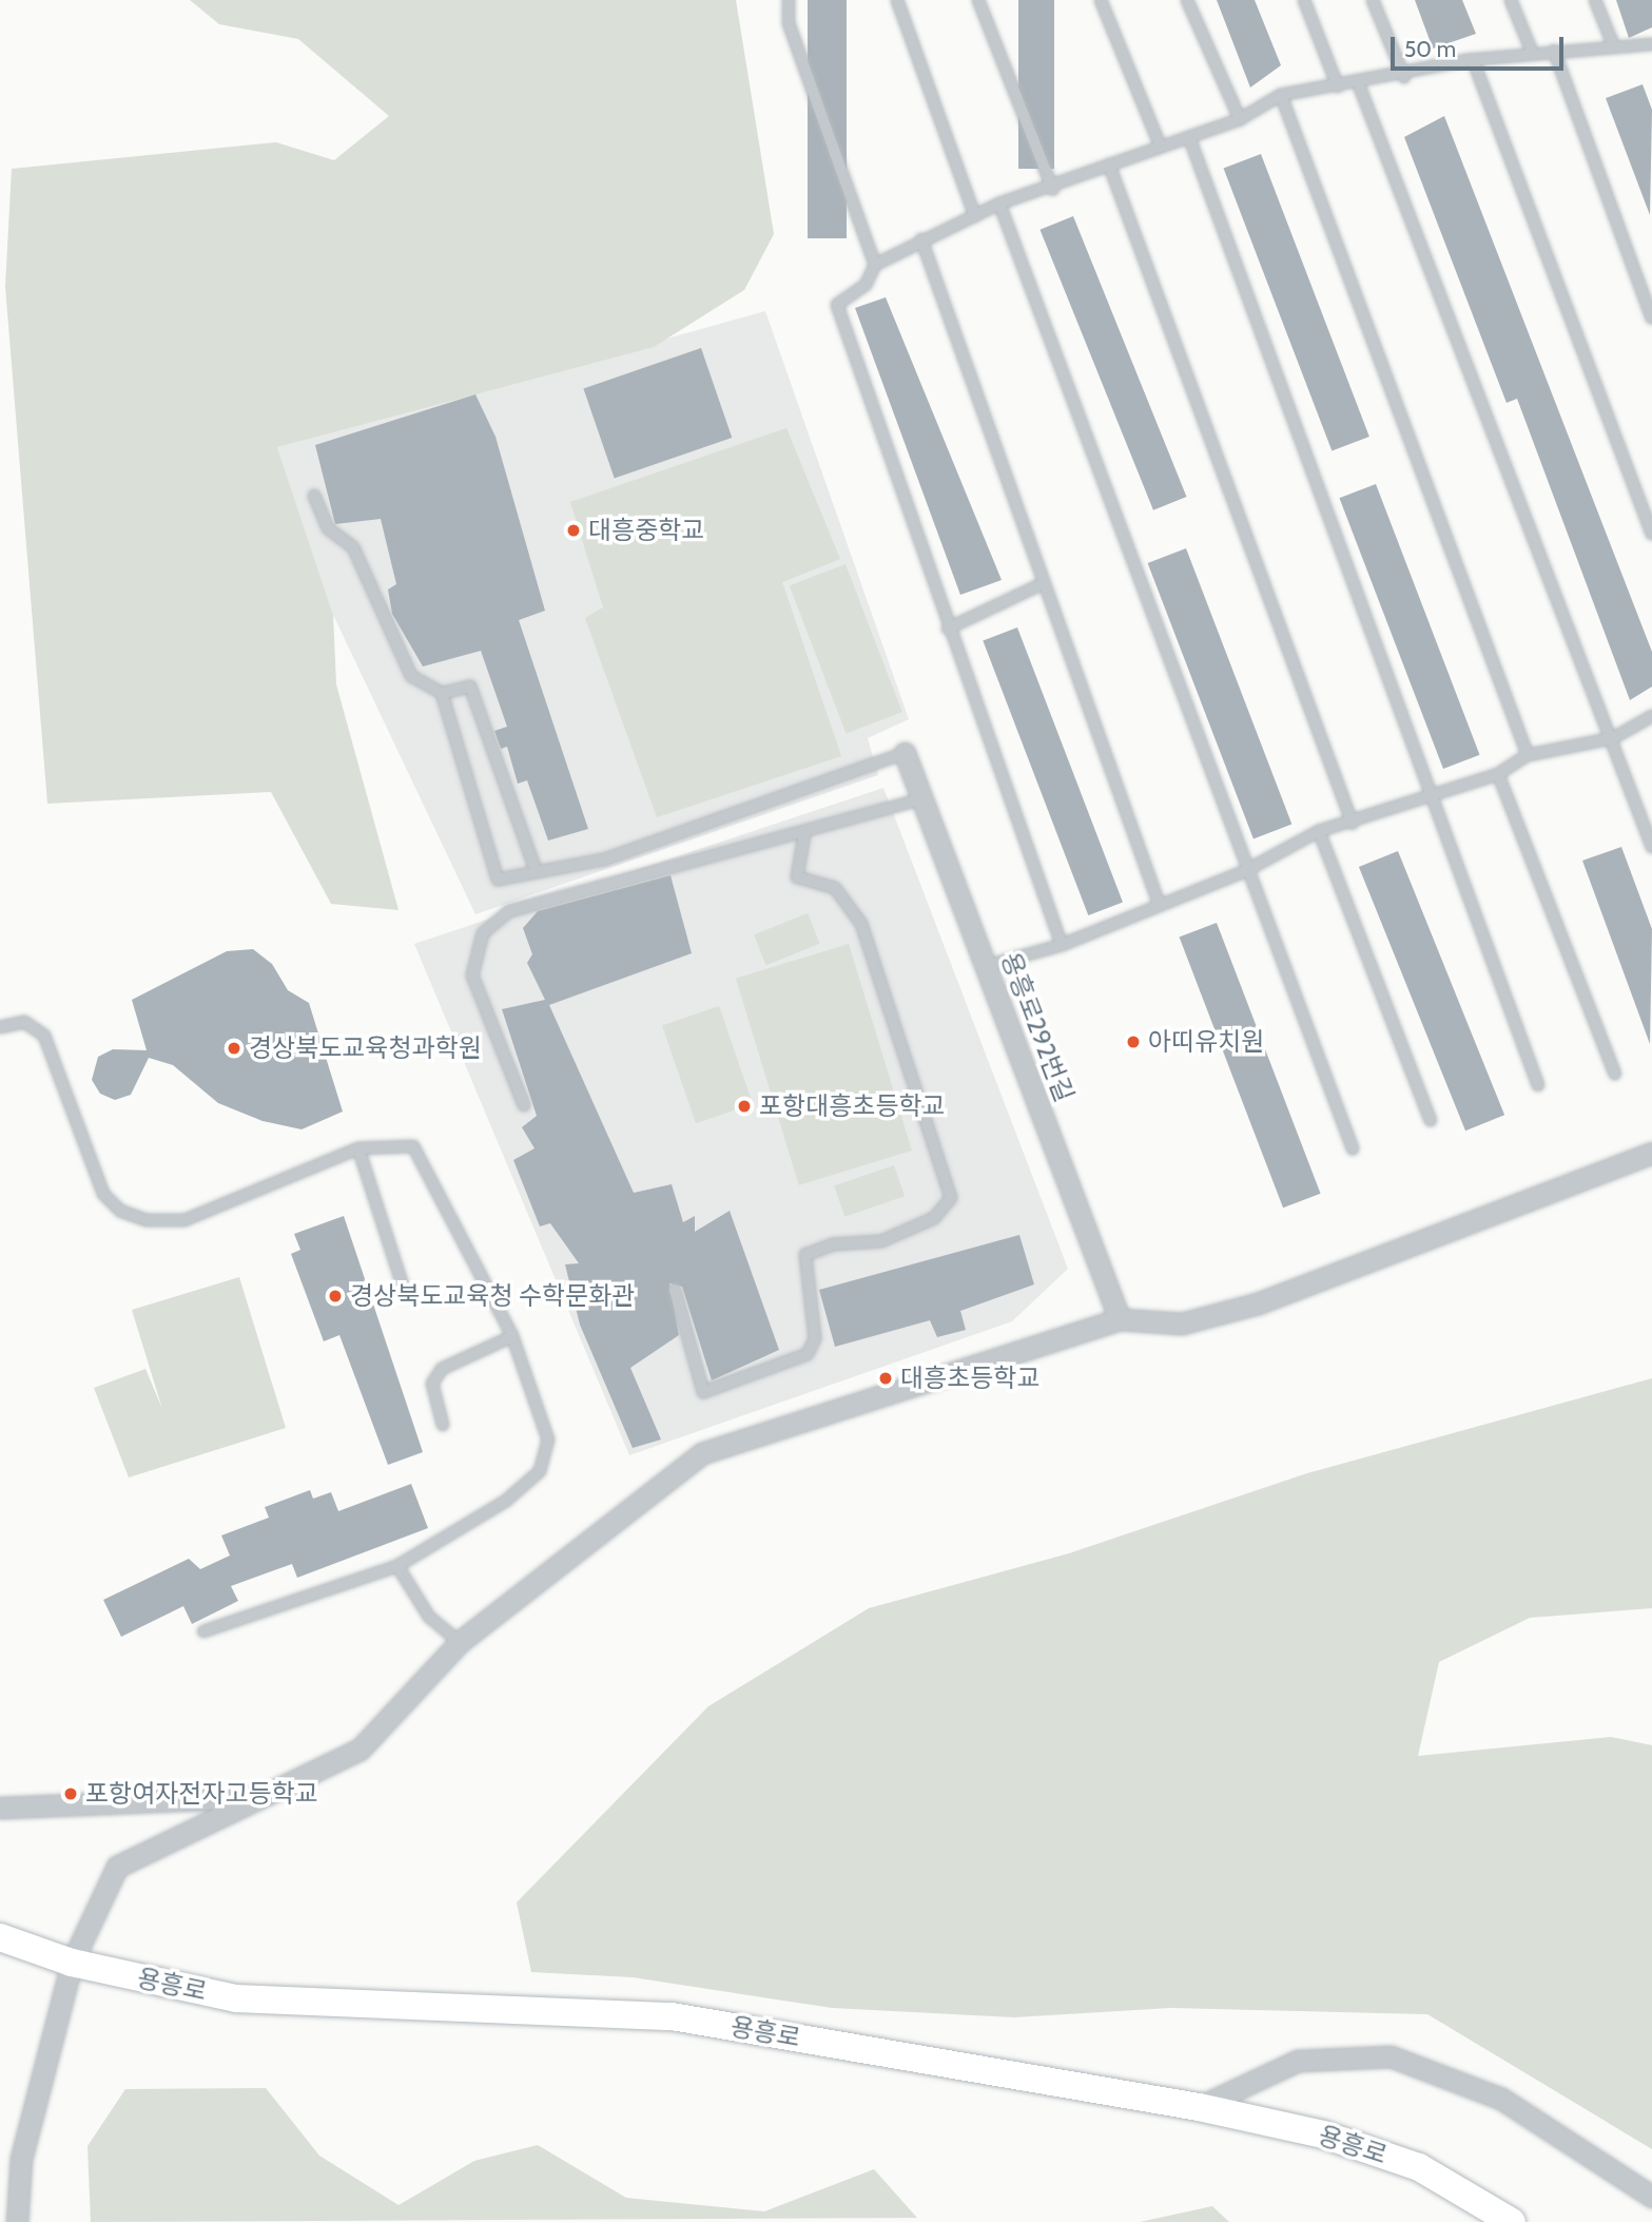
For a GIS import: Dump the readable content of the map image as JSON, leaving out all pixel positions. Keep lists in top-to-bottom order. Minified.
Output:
{"streets":{"main road":["용흥로"],"street":["용흥로292번길"]},"places":["대흥중학교","아띠유치원","경상북도교육청과학원","포항대흥초등학교","경상북도교육청 수학문화관","대흥초등학교","포항여자전자고등학교"],"scale_bar":"50 m"}
